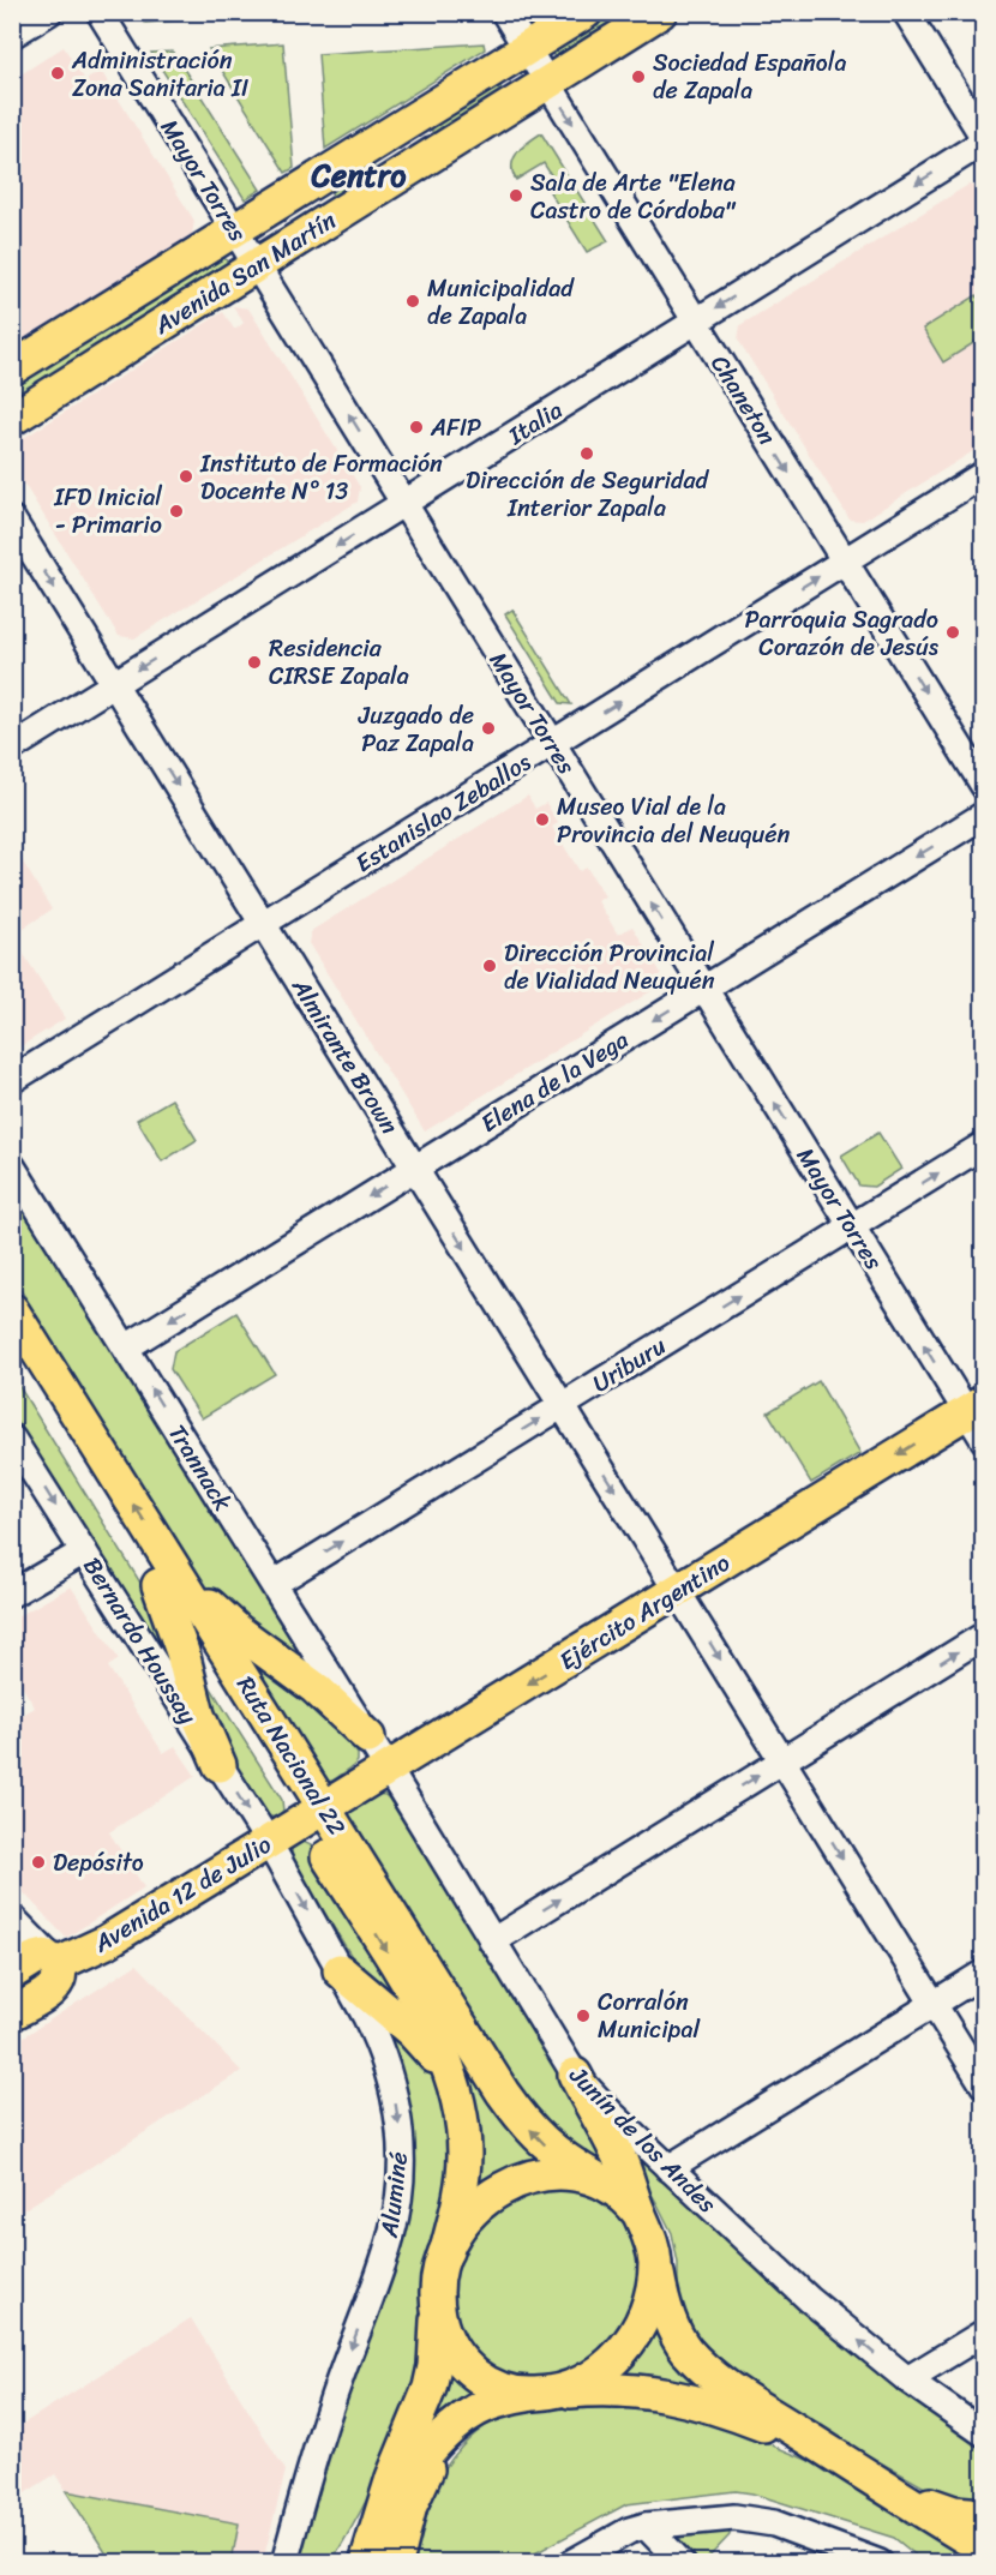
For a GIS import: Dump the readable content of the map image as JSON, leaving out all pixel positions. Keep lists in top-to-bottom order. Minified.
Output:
{"streets":{"main road":["Avenida San Martín","Ejército Argentino","Ruta Nacional 22","Avenida 12 de Julio"],"street":["Mayor Torres","Chaneton","Italia","Estanislao Zeballos","Almirante Brown","Elena de la Vega","Uriburu","Trannack","Bernardo Houssay","Junín de los Andes","Aluminé"]},"crossings":[["Mayor Torres","Avenida San Martín"],["Mayor Torres","Italia"],["Mayor Torres","Estanislao Zeballos"],["Mayor Torres","Elena de la Vega"],["Mayor Torres","Uriburu"],["Mayor Torres","Ejército Argentino"],["Avenida San Martín","Chaneton"],["Chaneton","Italia"],["Chaneton","Estanislao Zeballos"],["Italia","Almirante Brown"],["Estanislao Zeballos","Almirante Brown"],["Almirante Brown","Elena de la Vega"],["Almirante Brown","Uriburu"],["Almirante Brown","Ejército Argentino"],["Elena de la Vega","Trannack"],["Uriburu","Trannack"],["Trannack","Ejército Argentino"],["Trannack","Junín de los Andes"],["Ejército Argentino","Ruta Nacional 22"],["Ejército Argentino","Avenida 12 de Julio"],["Ejército Argentino","Junín de los Andes"],["Bernardo Houssay","Avenida 12 de Julio"],["Bernardo Houssay","Aluminé"],["Ruta Nacional 22","Avenida 12 de Julio"],["Avenida 12 de Julio","Aluminé"]],"one_way":["Mayor Torres","Chaneton","Italia","Almirante Brown","Elena de la Vega","Uriburu","Trannack","Ejército Argentino","Bernardo Houssay","Junín de los Andes","Aluminé"],"districts":["Centro"],"places":["Administración Zona Sanitaria II","Sociedad Española de Zapala","Sala de Arte \"Elena Castro de Córdoba\"","Municipalidad de Zapala","AFIP","Dirección de Seguridad Interior Zapala","Instituto de Formación Docente N° 13","IFD Inicial - Primario","Parroquia Sagrado Corazón de Jesús","Residencia CIRSE Zapala","Juzgado de Paz Zapala","Museo Vial de la Provincia del Neuquén","Dirección Provincial de Vialidad Neuquén","Depósito","Corralón Municipal"]}
